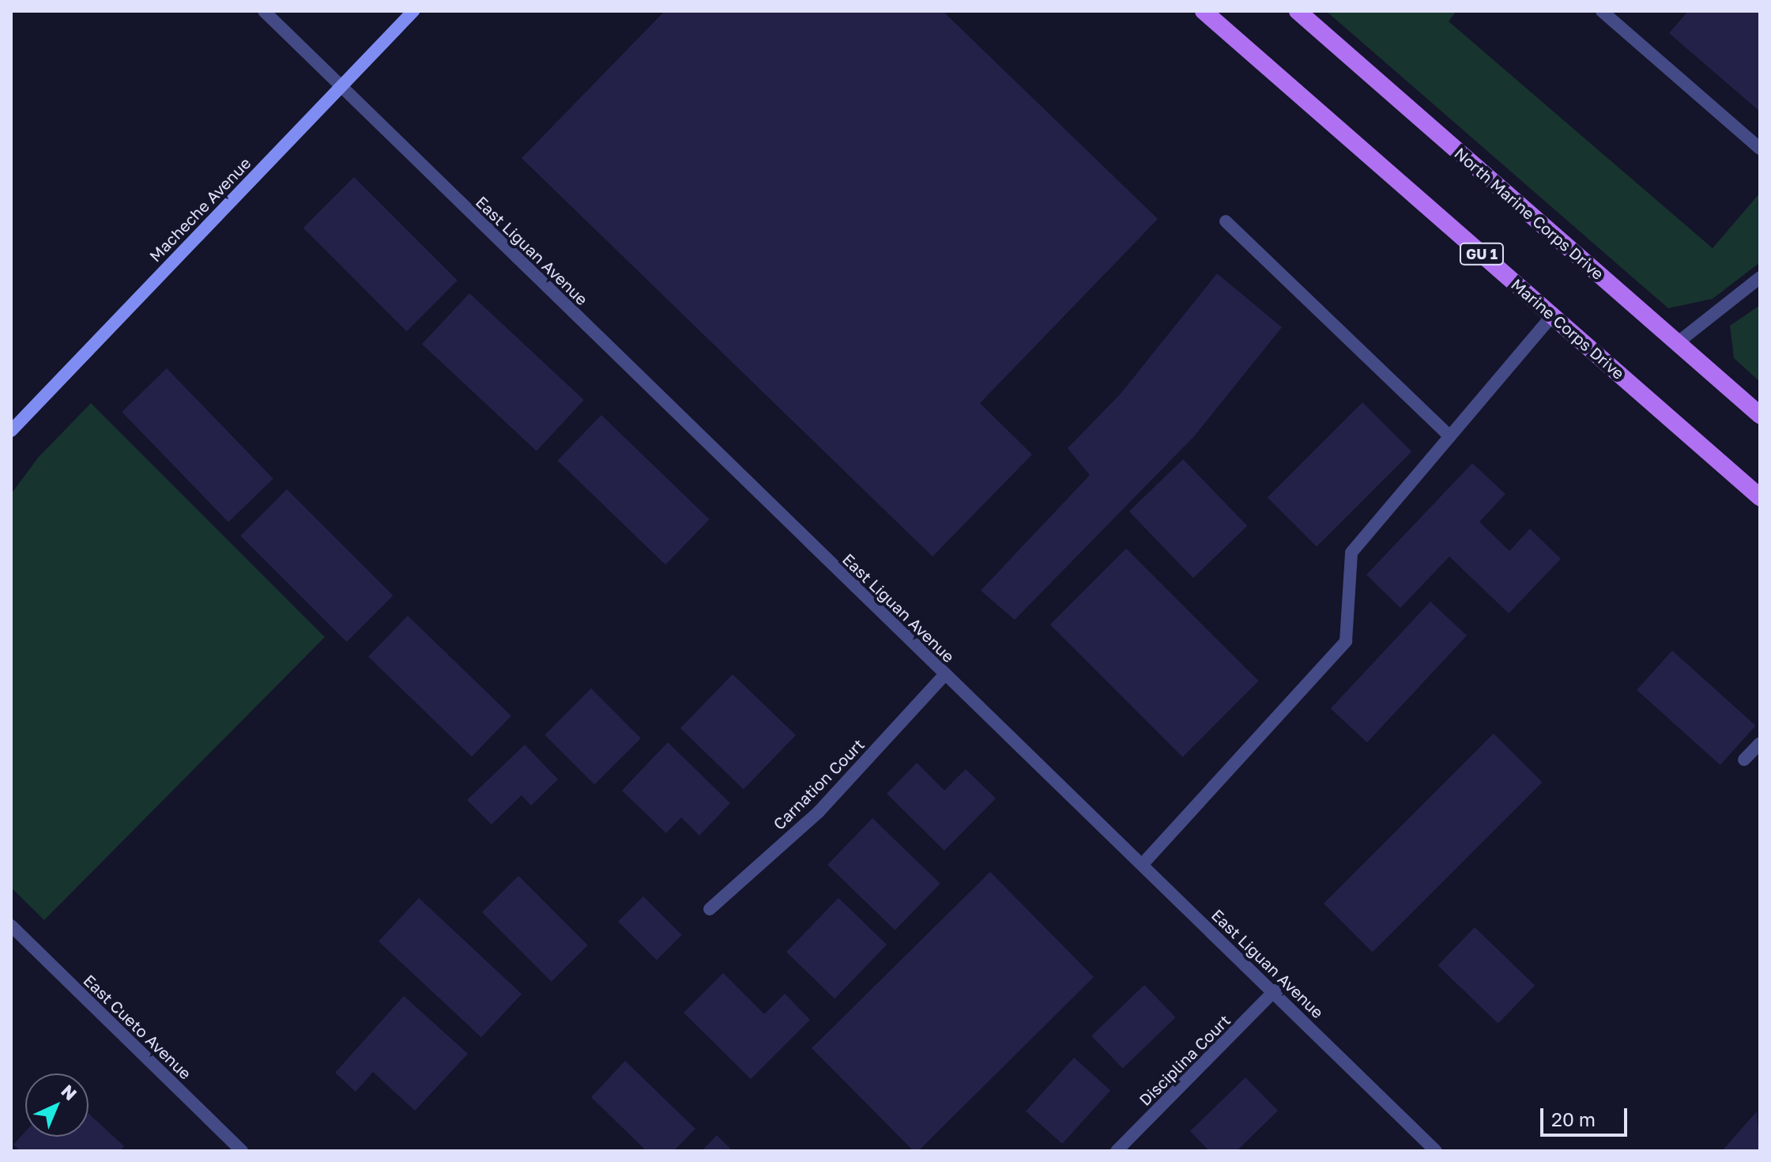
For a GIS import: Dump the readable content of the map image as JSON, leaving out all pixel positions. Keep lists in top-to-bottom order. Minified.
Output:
{"streets":{"main road":["Macheche Avenue","North Marine Corps Drive","GU 1","Marine Corps Drive"],"street":["East Liguan Avenue","Carnation Court","East Cueto Avenue","Disciplina Court"]},"crossings":[["Macheche Avenue","East Liguan Avenue"],["East Liguan Avenue","Carnation Court"],["East Liguan Avenue","Disciplina Court"]],"scale_bar":"20 m","north":"top right"}
